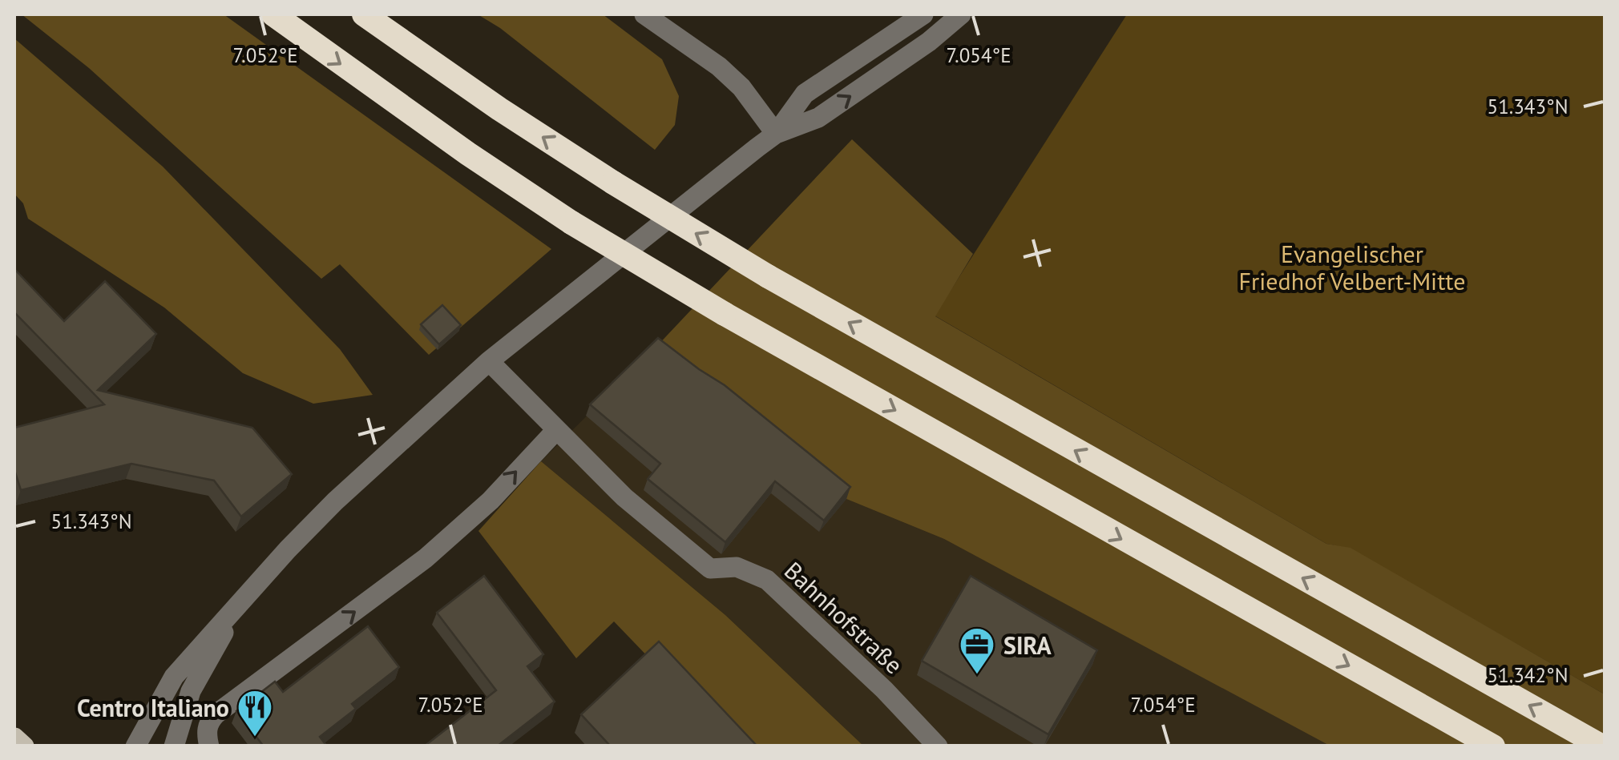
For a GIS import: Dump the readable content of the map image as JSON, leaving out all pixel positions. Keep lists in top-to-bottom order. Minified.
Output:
{"streets":{"street":["Bahnhofstraße"]},"parks":["Evangelischer Friedhof Velbert-Mitte"],"places":{"office":["SIRA"],"restaurant":["Centro Italiano"]},"coordinates":["7.052°E","7.054°E","51.343°N","51.342°N"]}
